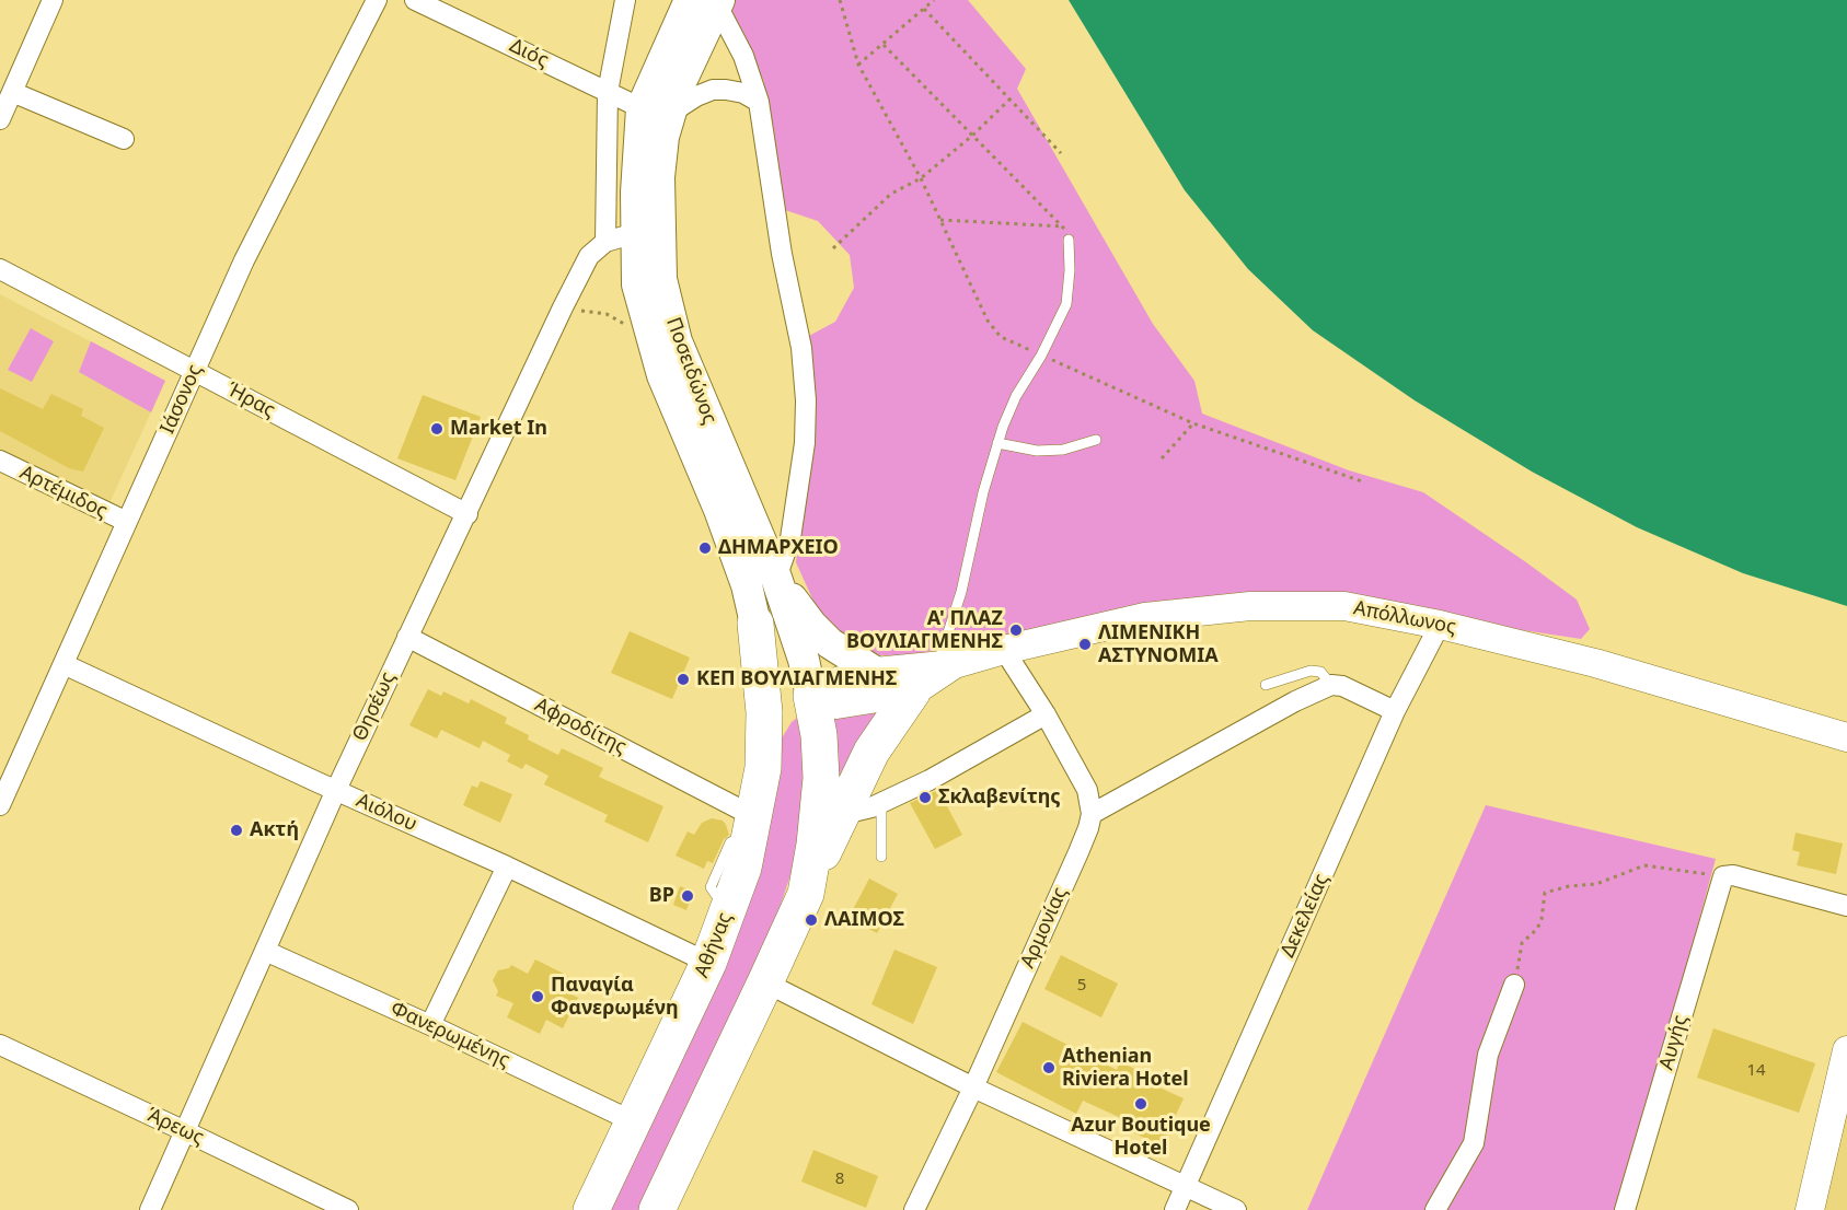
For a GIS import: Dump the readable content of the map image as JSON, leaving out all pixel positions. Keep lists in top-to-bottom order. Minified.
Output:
{"streets":{"highway":["Ποσειδώνος","Αθήνας"],"street":["Διός","Ιάσονος","Ήρας","Αρτέμιδος","Απόλλωνος","Θησέως","Αφροδίτης","Αιόλου","Δεκελείας","Αρμονίας","Φανερωμένης","Αυγής","Άρεως"]},"crossings":[["Διός","Ποσειδώνος"],["Ποσειδώνος","Αθήνας"],["Ιάσονος","Ήρας"],["Ιάσονος","Αρτέμιδος"],["Ιάσονος","Αιόλου"],["Ήρας","Θησέως"],["Απόλλωνος","Δεκελείας"],["Θησέως","Αφροδίτης"],["Θησέως","Αιόλου"],["Θησέως","Φανερωμένης"],["Θησέως","Άρεως"],["Αφροδίτης","Αθήνας"],["Αιόλου","Αθήνας"],["Αθήνας","Φανερωμένης"]],"places":["Market In","ΔΗΜΑΡΧΕΙΟ","Α' ΠΛΑΖ ΒΟΥΛΙΑΓΜΕΝΗΣ","ΛΙΜΕΝΙΚΗ ΑΣΤΥΝΟΜΙΑ","ΚΕΠ ΒΟΥΛΙΑΓΜΕΝΗΣ","Σκλαβενίτης","Ακτή","BP","ΛΑΙΜΟΣ","Παναγία Φανερωμένη","Athenian Riviera Hotel","Azur Boutique Hotel"],"house_numbers":["5","14","8"]}
